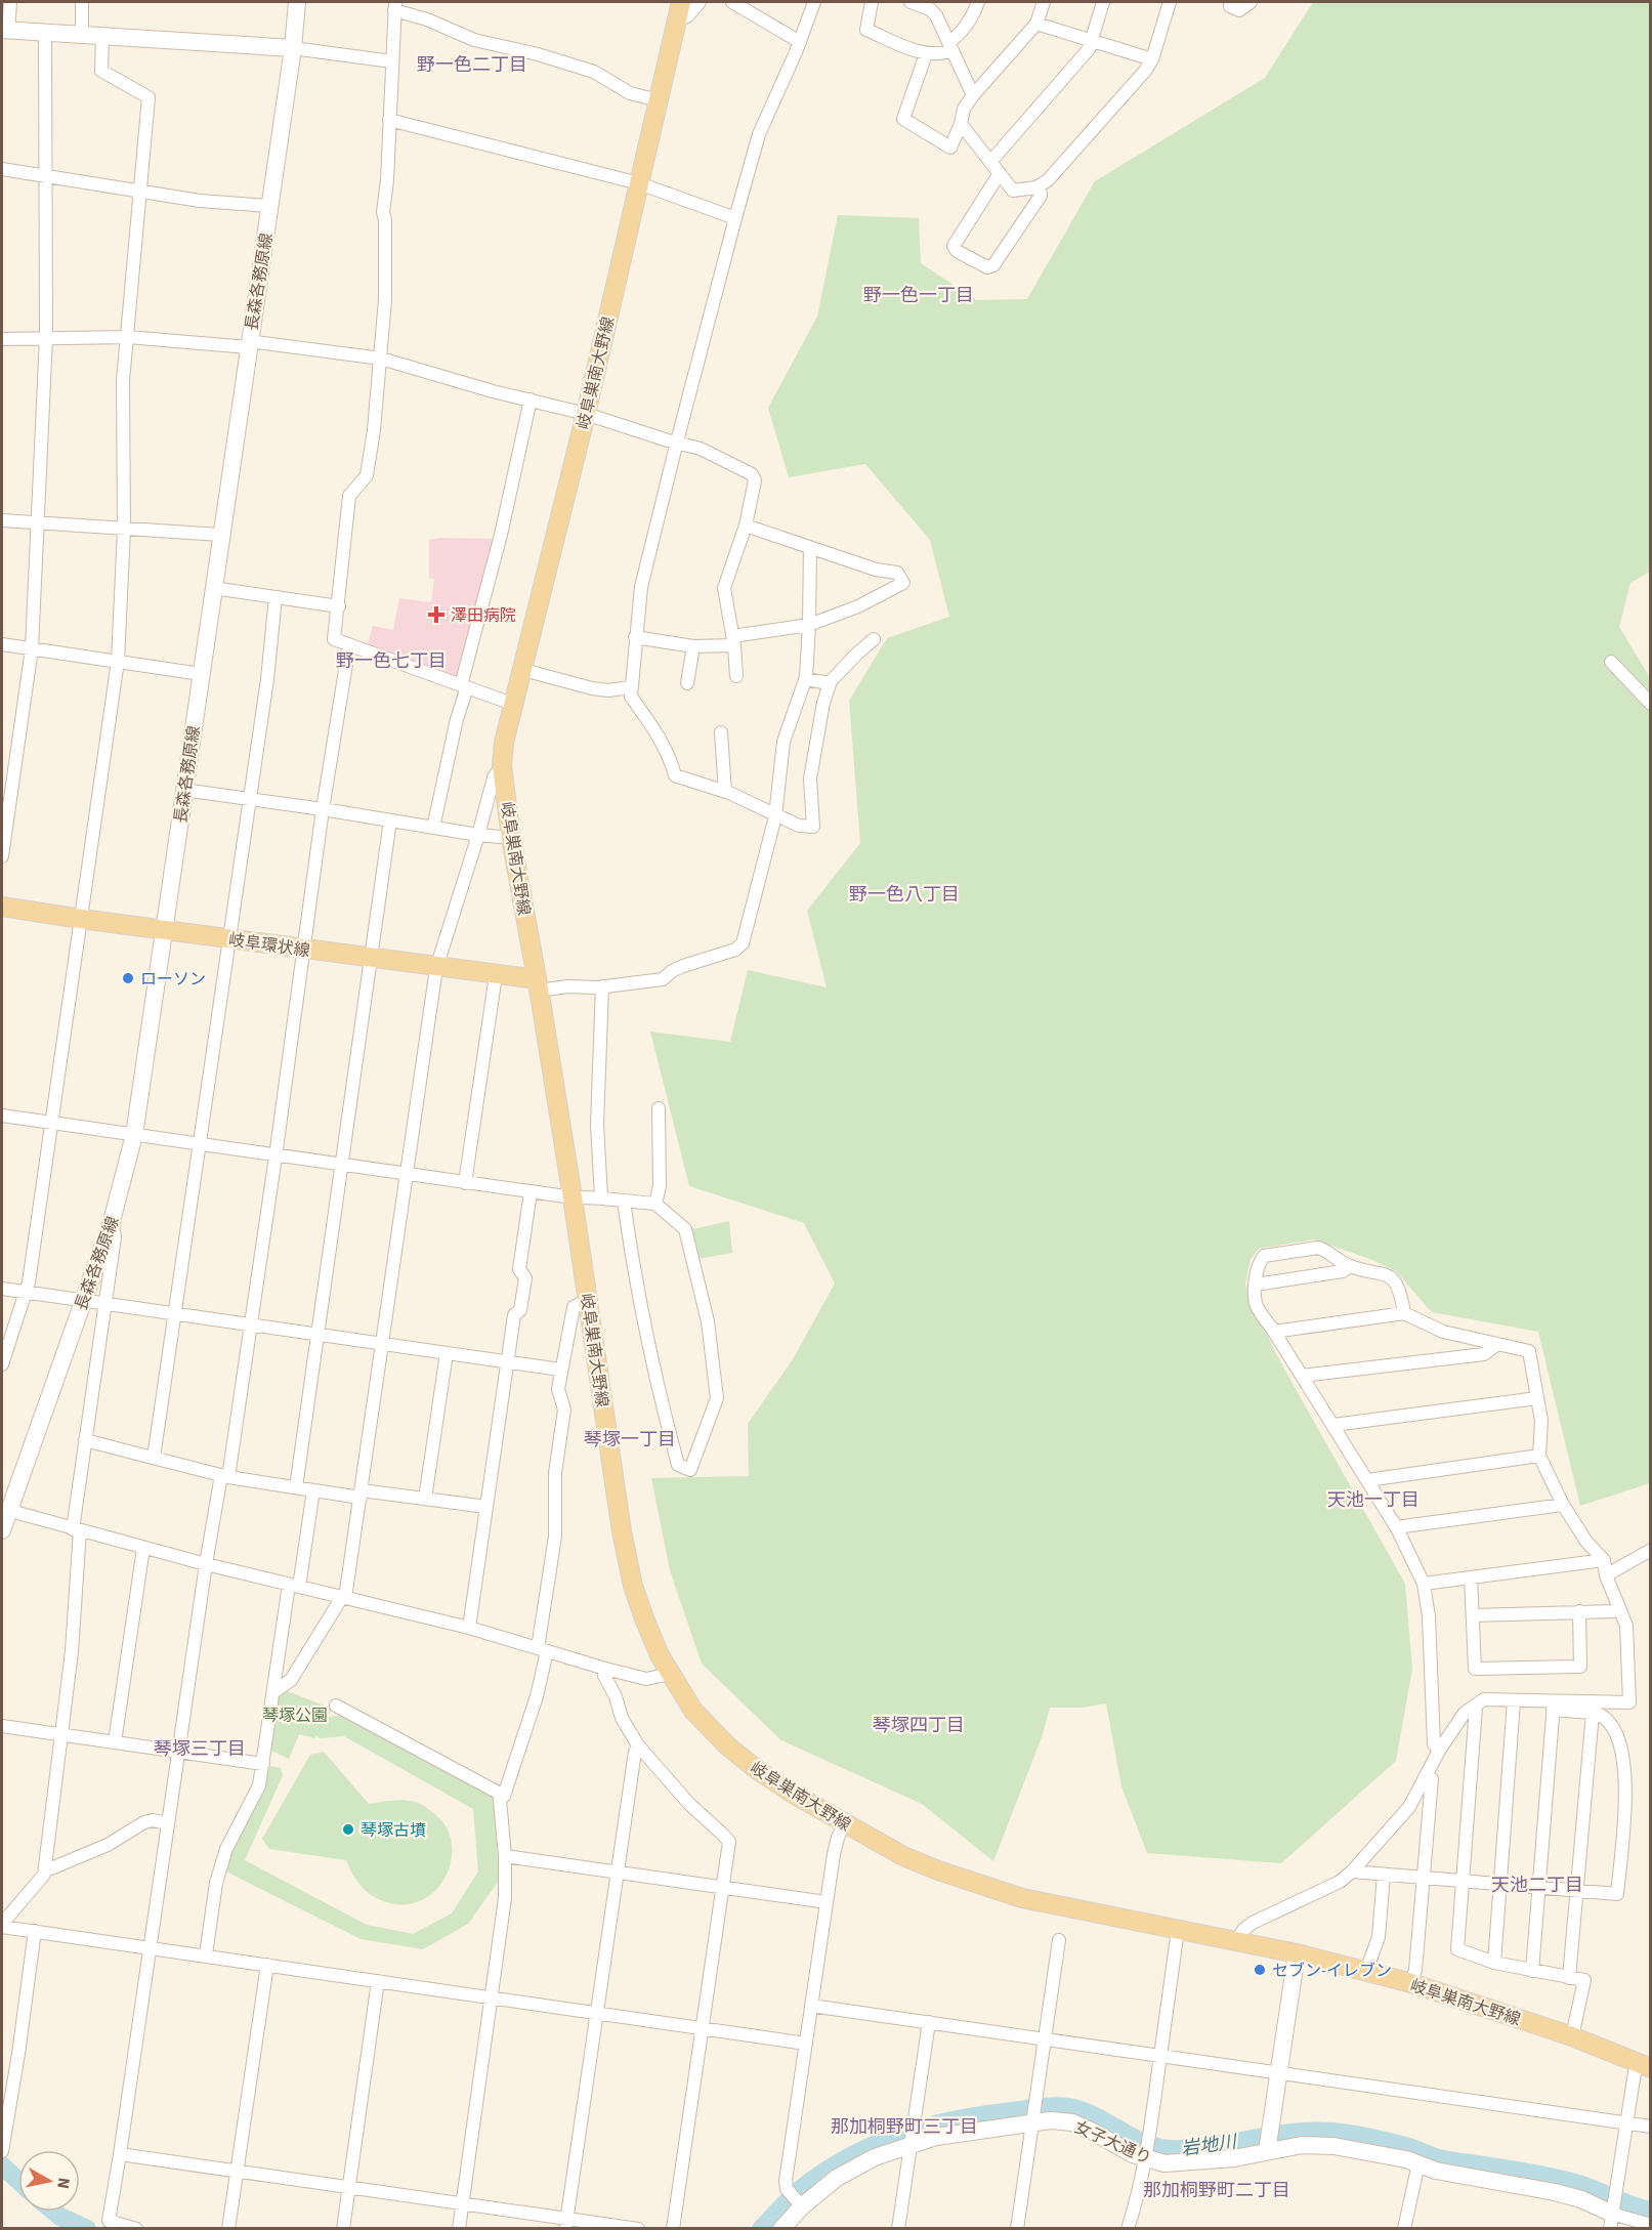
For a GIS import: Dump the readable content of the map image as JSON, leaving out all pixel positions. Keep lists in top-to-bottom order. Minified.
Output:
{"streets":{"main road":["長森各務原線","岐阜巣南大野線","岐阜環状線","女子大通り"]},"crossings":[["長森各務原線","岐阜環状線"],["岐阜巣南大野線","岐阜環状線"]],"districts":["野一色二丁目","野一色一丁目","野一色七丁目","野一色八丁目","琴塚一丁目","天池一丁目","琴塚四丁目","琴塚三丁目","天池二丁目","那加桐野町三丁目","那加桐野町二丁目"],"water":["岩地川"],"parks":["琴塚公園"],"places":{"health":["澤田病院"],"other":["ローソン","琴塚古墳","セブン-イレブン"]},"north":"right"}
